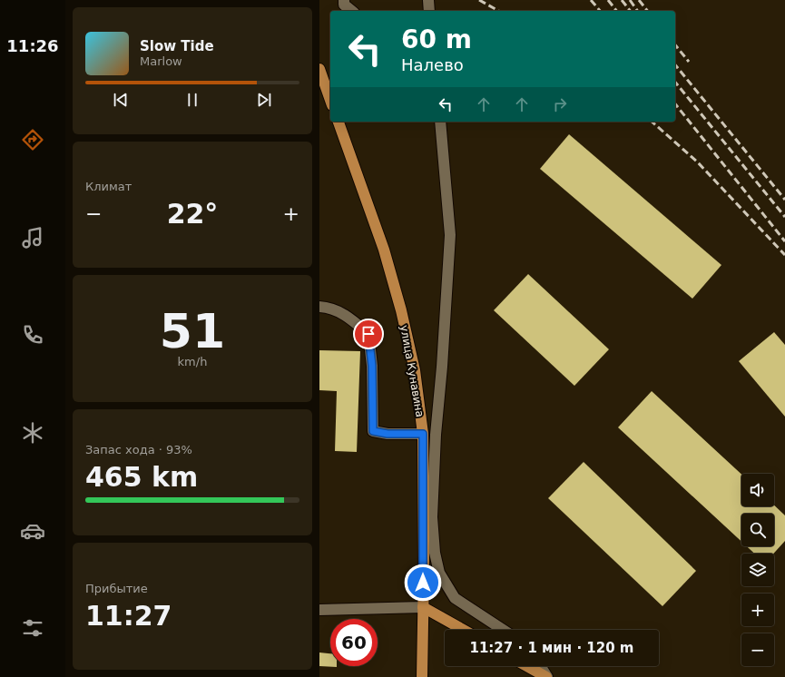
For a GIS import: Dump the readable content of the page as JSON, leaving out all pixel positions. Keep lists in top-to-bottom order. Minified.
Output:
{"streets":{"main road":["улица Кунавина"]},"page":{"tabs":"11:26","turn":["60 m","Налево"],"song":["Slow Tide","Marlow"],"tile":["Климат",["51","km/h"],["Запас хода · 93%","465 km"],["Прибытие","11:27"]],"heat":["−","22°","+"],"map_buttons":["+","−"],"limit":"60","trip":"11:27 · 1 мин · 120 m"}}
